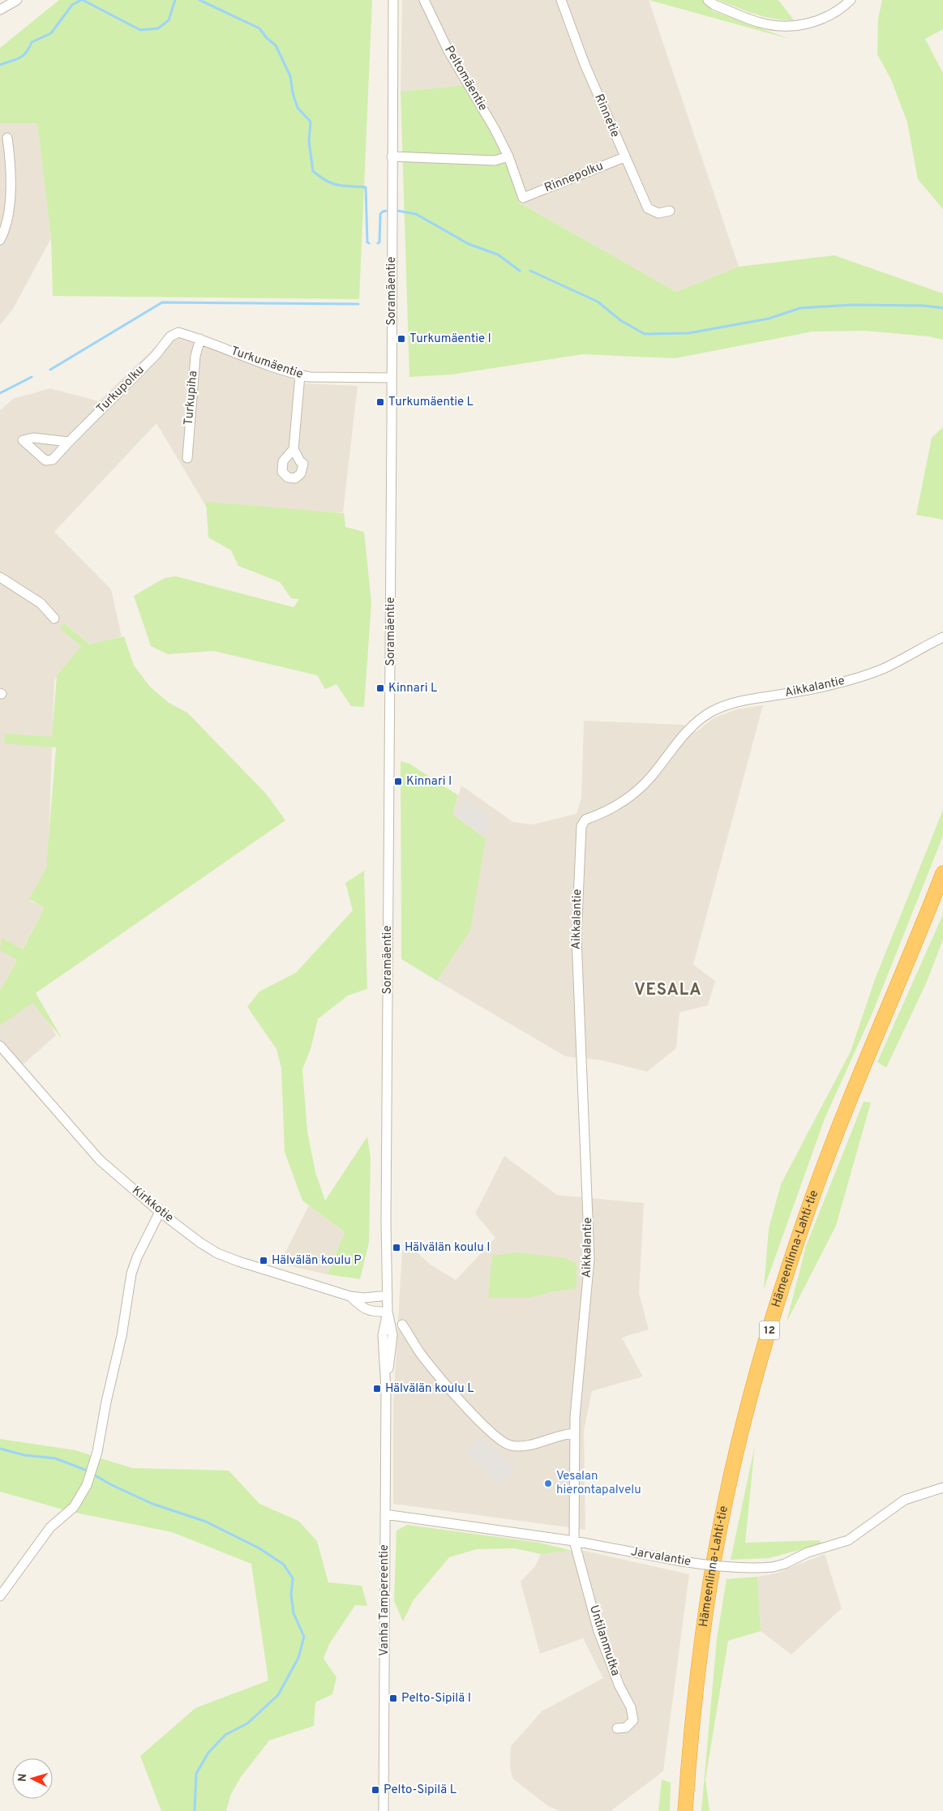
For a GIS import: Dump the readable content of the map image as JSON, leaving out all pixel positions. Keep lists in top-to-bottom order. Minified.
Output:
{"streets":{"highway":["Hämeenlinna-Lahti-tie","12"],"street":["Peltomäentie","Rinnetie","Rinnepolku","Soramäentie","Turkumäentie","Turkupolku","Turkupiha","Aikkalantie","Kirkkotie","Jarvalantie","Vanha Tampereentie","Untilanmutka"]},"crossings":[["Peltomäentie","Rinnepolku"],["Rinnetie","Rinnepolku"],["Soramäentie","Turkumäentie"],["Soramäentie","Kirkkotie"],["Soramäentie","Vanha Tampereentie"],["Turkumäentie","Turkupolku"],["Turkumäentie","Turkupiha"],["Aikkalantie","Jarvalantie"],["Aikkalantie","Untilanmutka"],["Kirkkotie","Vanha Tampereentie"],["Jarvalantie","Vanha Tampereentie"],["Jarvalantie","Untilanmutka"]],"districts":["VESALA"],"places":{"transit":["Turkumäentie I","Turkumäentie L","Kinnari L","Kinnari I","Hälvälän koulu I","Hälvälän koulu P","Hälvälän koulu L","Pelto-Sipilä I","Pelto-Sipilä L"],"other":["Vesalan hierontapalvelu"]},"north":"left"}
